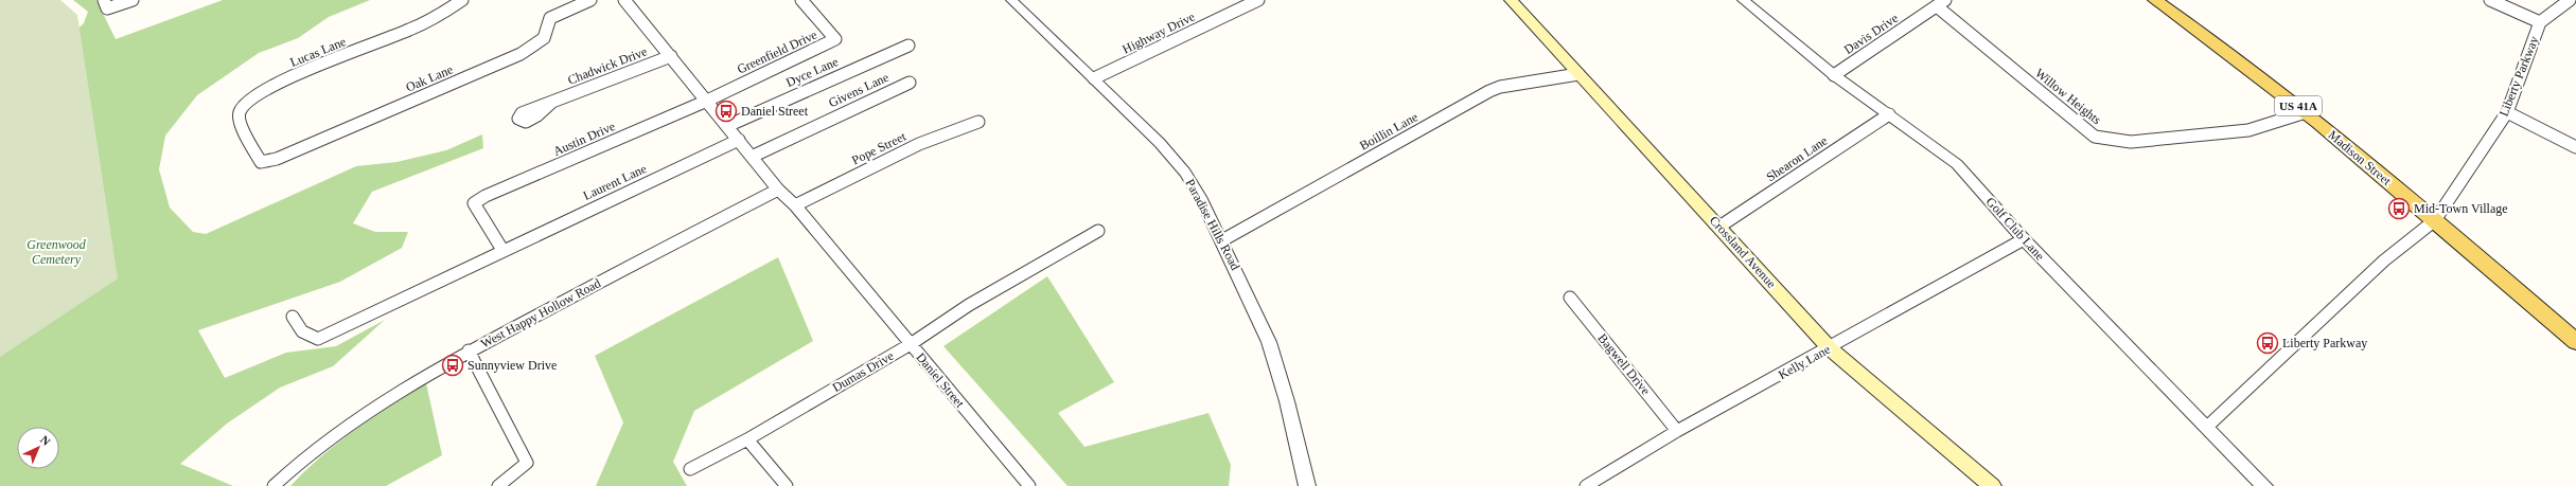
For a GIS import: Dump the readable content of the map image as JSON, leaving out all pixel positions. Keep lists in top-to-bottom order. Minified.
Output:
{"streets":{"main road":["US 41A","Madison Street","Crossland Avenue"],"street":["Highway Drive","Davis Drive","Lucas Lane","Greenfield Drive","Chadwick Drive","Dyce Lane","Liberty Parkway","Oak Lane","Givens Lane","Willow Heights","Boillin Lane","Austin Drive","Pope Street","Shearon Lane","Laurent Lane","Paradise Hills Road","Golf Club Lane","West Happy Hollow Road","Kelly Lane","Bagwell Drive","Dumas Drive","Daniel Street"]},"crossings":[["Highway Drive","Paradise Hills Road"],["Davis Drive","Willow Heights"],["Davis Drive","Golf Club Lane"],["Lucas Lane","Oak Lane"],["Greenfield Drive","Austin Drive"],["Greenfield Drive","Daniel Street"],["Chadwick Drive","Daniel Street"],["Dyce Lane","Daniel Street"],["Liberty Parkway","Madison Street"],["Liberty Parkway","Golf Club Lane"],["Givens Lane","Daniel Street"],["Willow Heights","Madison Street"],["Boillin Lane","Paradise Hills Road"],["Boillin Lane","Crossland Avenue"],["Austin Drive","Laurent Lane"],["Austin Drive","Daniel Street"],["Pope Street","Daniel Street"],["Shearon Lane","Golf Club Lane"],["Shearon Lane","Crossland Avenue"],["Laurent Lane","Daniel Street"],["Golf Club Lane","Kelly Lane"],["Crossland Avenue","Kelly Lane"],["West Happy Hollow Road","Daniel Street"],["Kelly Lane","Bagwell Drive"],["Dumas Drive","Daniel Street"]],"parks":["Greenwood Cemetery"],"places":{"bus stop":["Daniel Street","Mid-Town Village","Liberty Parkway","Sunnyview Drive"]},"north":"top right"}
